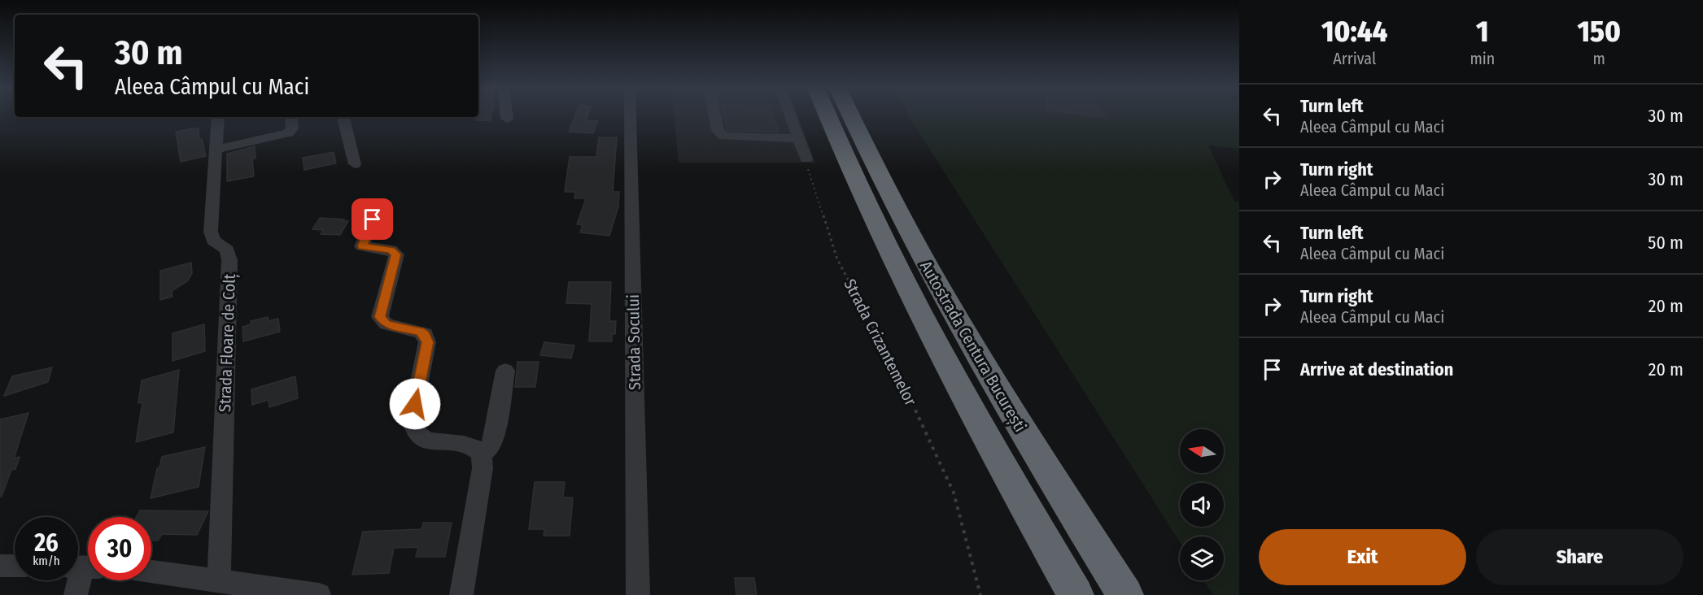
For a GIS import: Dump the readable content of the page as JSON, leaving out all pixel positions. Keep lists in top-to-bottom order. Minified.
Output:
{"streets":{"highway":["Autostrada Centura București"],"street":["Strada Socului","Strada Floare de Colț"],"path":["Strada Crizantemelor"]},"north":"left","page":{"eta":["10:44","Arrival","1","min","150","m"],"turn":["30 m","Aleea Câmpul cu Maci"],"list":[{"name":"Turn left","note":"Aleea Câmpul cu Maci","value":"30 m"},{"name":"Turn right","note":"Aleea Câmpul cu Maci","value":"30 m"},{"name":"Turn left","note":"Aleea Câmpul cu Maci","value":"50 m"},{"name":"Turn right","note":"Aleea Câmpul cu Maci","value":"20 m"},{"name":"Arrive at destination","value":"20 m"}],"speed":"26 km/h","limit":"30","buttons":["Exit","Share"]}}
